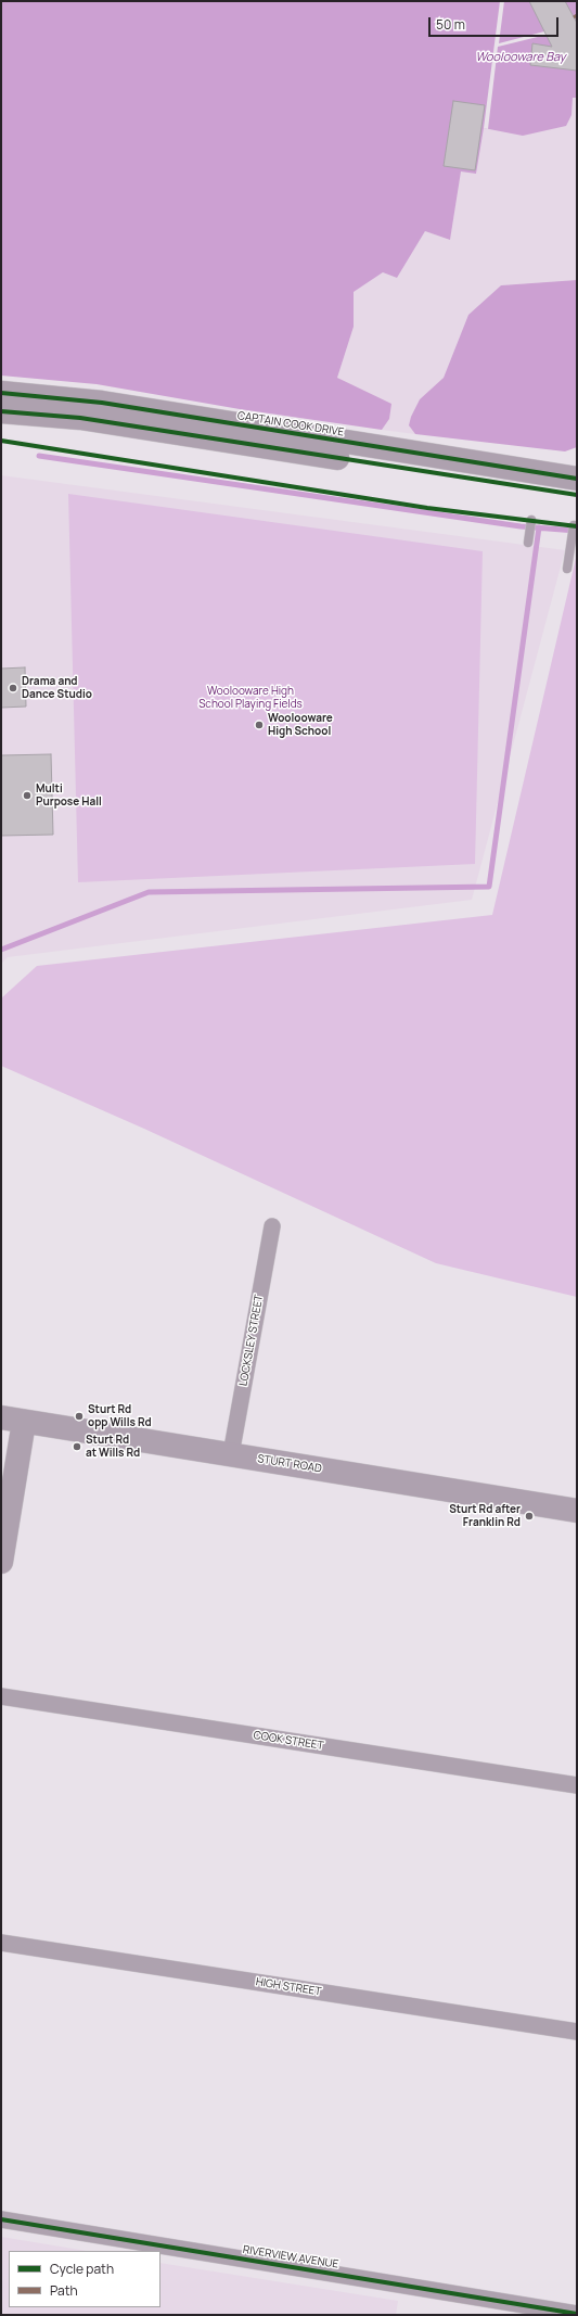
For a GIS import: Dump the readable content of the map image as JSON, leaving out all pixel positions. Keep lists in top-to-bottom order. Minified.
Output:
{"streets":{"main road":["CAPTAIN COOK DRIVE","STURT ROAD"],"street":["LOCKSLEY STREET","COOK STREET","HIGH STREET","RIVERVIEW AVENUE"]},"crossings":[["LOCKSLEY STREET","STURT ROAD"]],"water":["Woolooware Bay"],"parks":["Woolooware High School Playing Fields"],"places":["Drama and Dance Studio","Woolooware High School","Multi Purpose Hall","Sturt Rd opp Wills Rd","Sturt Rd at Wills Rd","Sturt Rd after Franklin Rd"],"legend":["Cycle path","Path"],"scale_bar":"50 m"}
